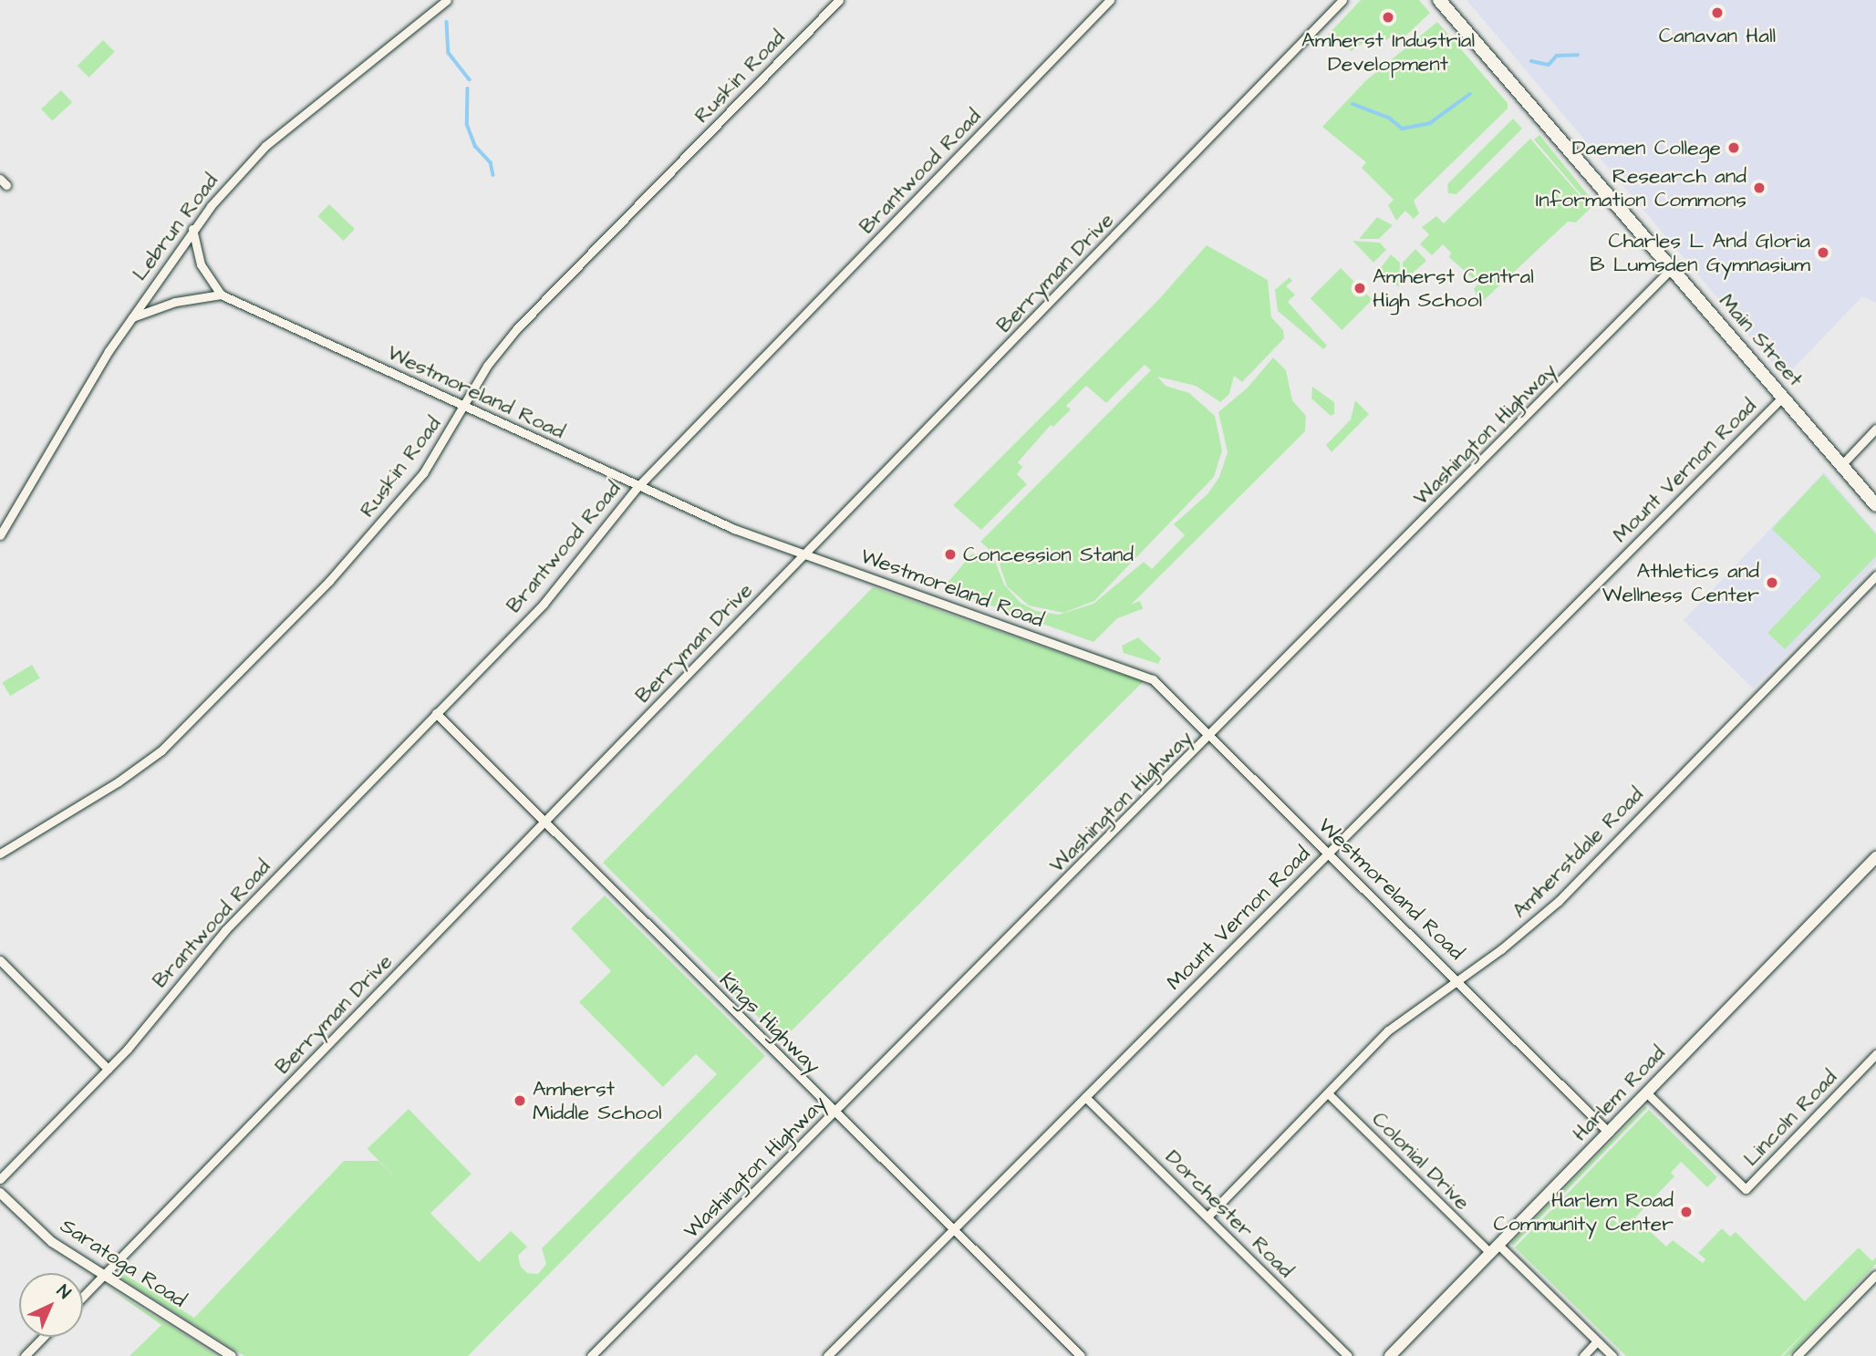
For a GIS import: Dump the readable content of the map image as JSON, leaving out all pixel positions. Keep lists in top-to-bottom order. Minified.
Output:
{"streets":{"main road":["Main Street","Harlem Road"],"street":["Ruskin Road","Brantwood Road","Lebrun Road","Berryman Drive","Westmoreland Road","Washington Highway","Mount Vernon Road","Amherstdale Road","Kings Highway","Lincoln Road","Colonial Drive","Dorchester Road","Saratoga Road"]},"crossings":[["Ruskin Road","Westmoreland Road"],["Brantwood Road","Westmoreland Road"],["Brantwood Road","Kings Highway"],["Berryman Drive","Westmoreland Road"],["Berryman Drive","Kings Highway"],["Berryman Drive","Saratoga Road"],["Main Street","Washington Highway"],["Main Street","Mount Vernon Road"],["Westmoreland Road","Washington Highway"],["Westmoreland Road","Mount Vernon Road"],["Westmoreland Road","Amherstdale Road"],["Westmoreland Road","Harlem Road"],["Washington Highway","Kings Highway"],["Mount Vernon Road","Kings Highway"],["Mount Vernon Road","Dorchester Road"],["Amherstdale Road","Colonial Drive"],["Amherstdale Road","Dorchester Road"],["Harlem Road","Lincoln Road"],["Harlem Road","Colonial Drive"]],"places":["Canavan Hall","Amherst Industrial Development","Daemen College","Research and Information Commons","Charles L And Gloria B Lumsden Gymnasium","Amherst Central High School","Concession Stand","Athletics and Wellness Center","Amherst Middle School","Harlem Road Community Center"],"north":"top right"}
